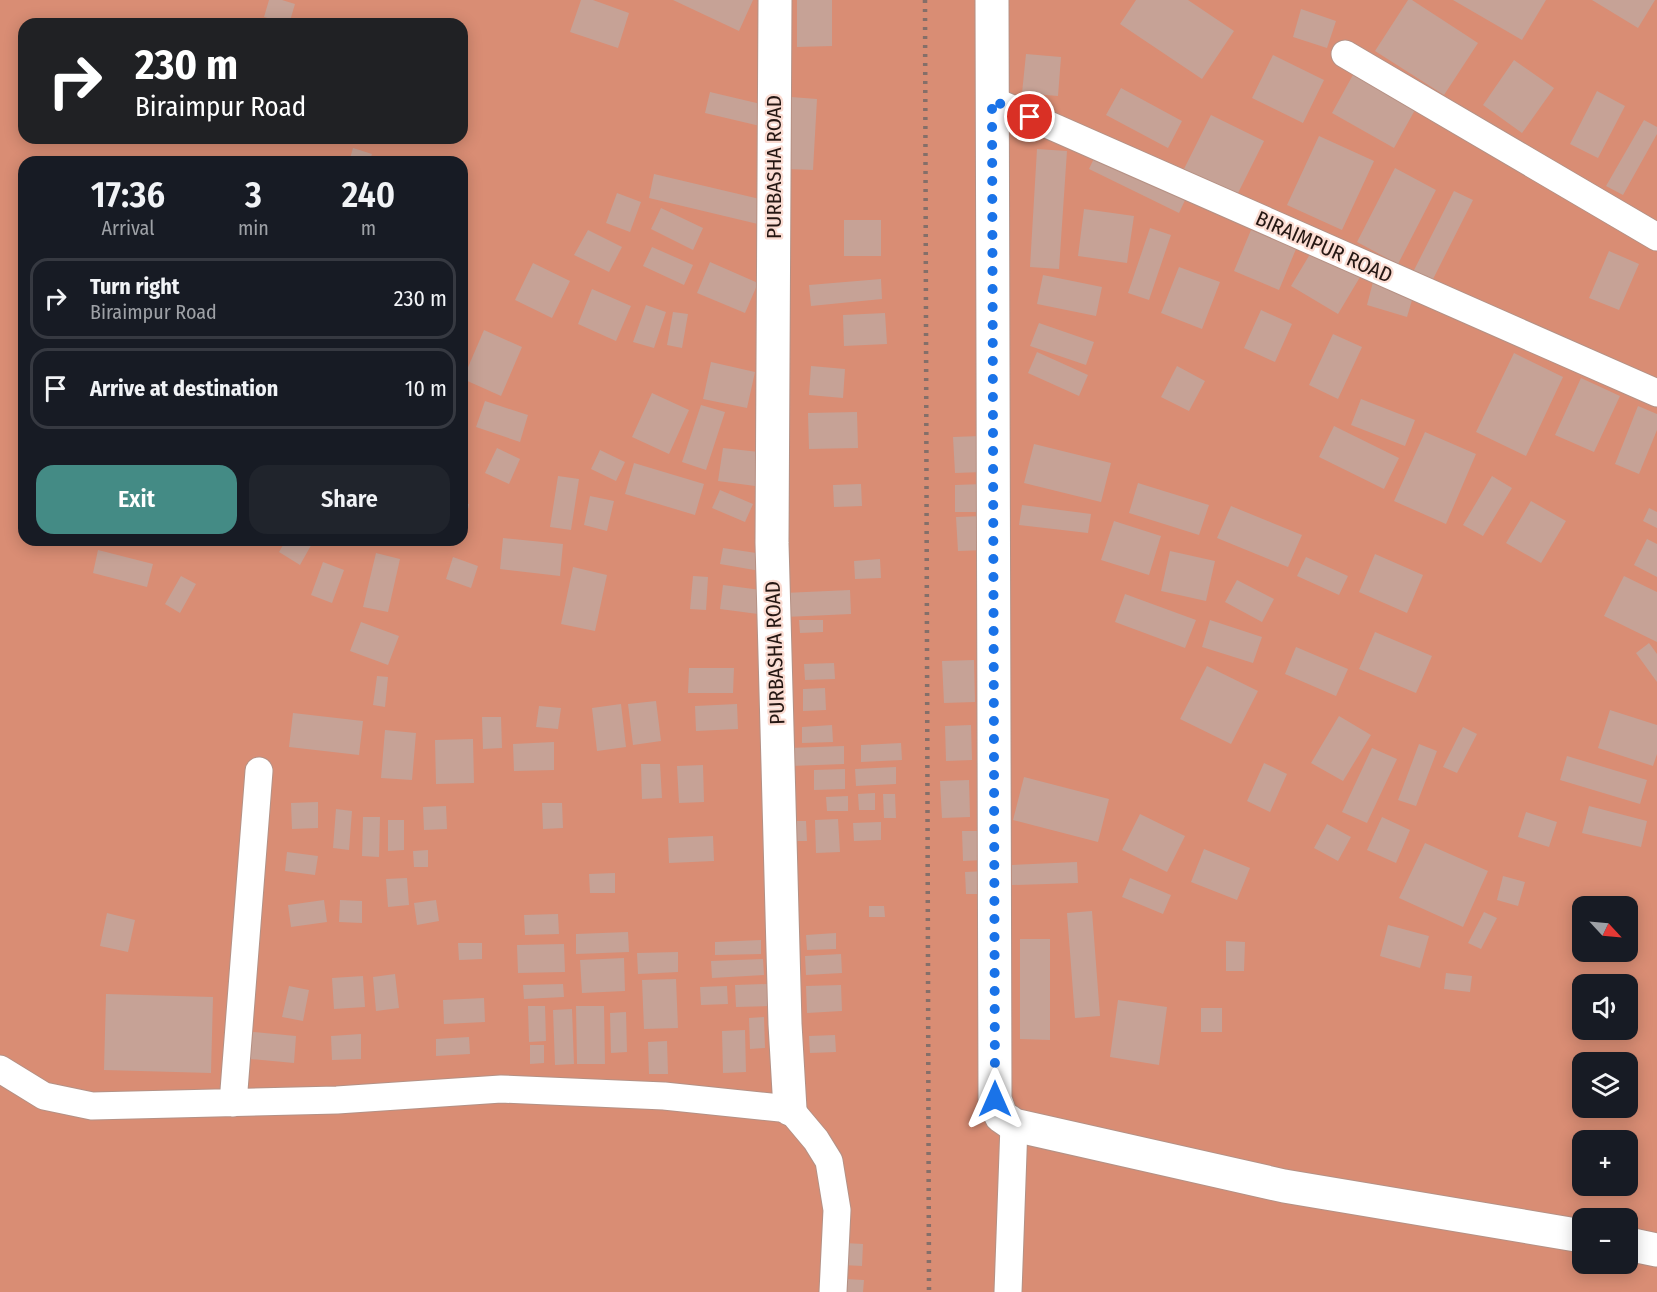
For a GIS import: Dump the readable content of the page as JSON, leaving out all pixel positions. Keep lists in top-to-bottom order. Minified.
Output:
{"streets":{"street":["PURBASHA ROAD","BIRAIMPUR ROAD"]},"north":"bottom right","page":{"turn":["230 m","Biraimpur Road"],"eta":["17:36","Arrival","3","min","240","m"],"list":[{"name":"Turn right","note":"Biraimpur Road","value":"230 m"},{"name":"Arrive at destination","value":"10 m"}],"buttons":["Exit","Share"],"map_buttons":["+","−"]}}
